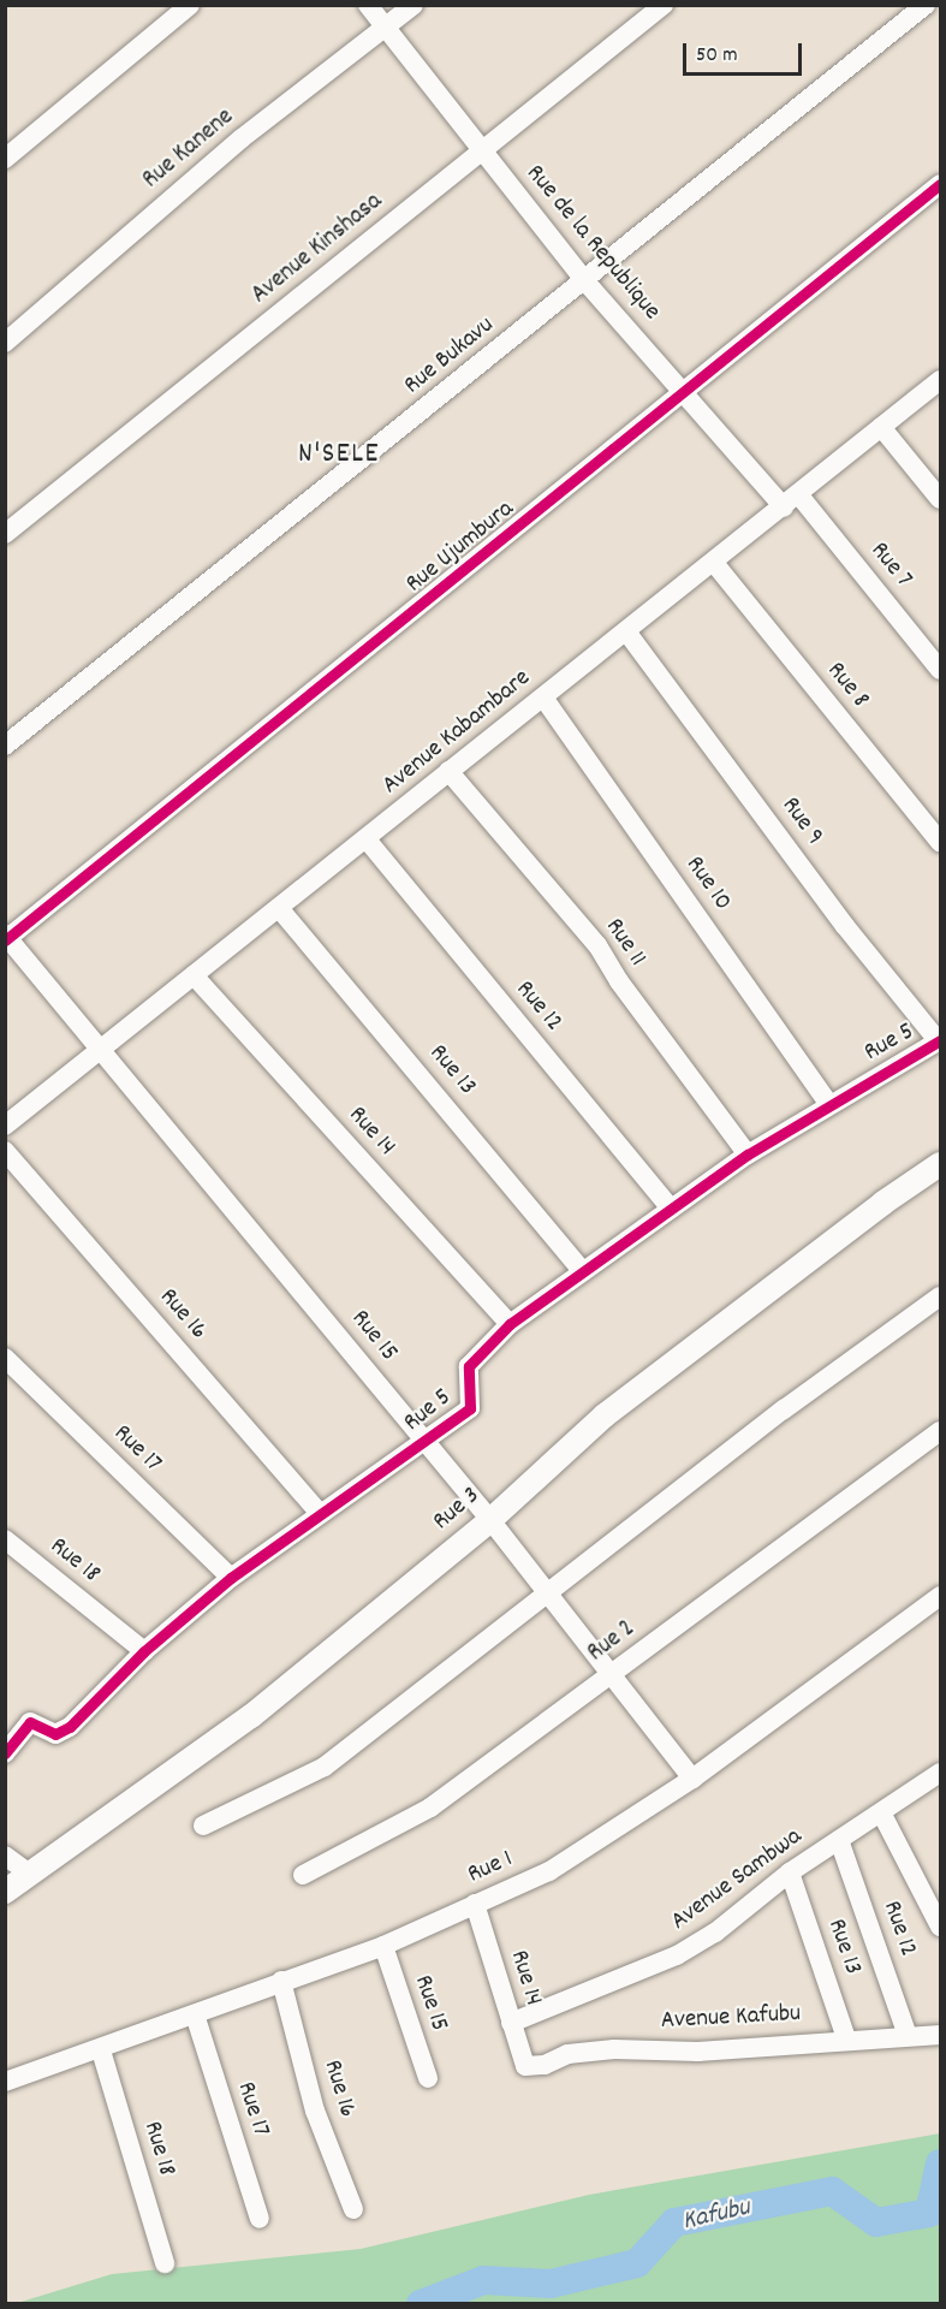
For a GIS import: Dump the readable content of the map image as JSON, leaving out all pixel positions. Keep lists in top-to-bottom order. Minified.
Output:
{"streets":{"street":["Rue Kanene","Rue de la Republique","Avenue Kinshasa","Rue Bukavu","Rue Ujumbura","Rue 7","Rue 8","Avenue Kabambare","Rue 9","Rue 10","Rue 11","Rue 12","Rue 5","Rue 13","Rue 14","Rue 16","Rue 15","Rue 17","Rue 3","Rue 18","Rue 2","Rue 1","Avenue Sambwa","Avenue Kafubu"]},"crossings":[["Rue Kanene","Rue de la Republique"],["Rue de la Republique","Avenue Kinshasa"],["Rue de la Republique","Rue Bukavu"],["Rue de la Republique","Rue Ujumbura"],["Rue de la Republique","Rue 7"],["Rue de la Republique","Avenue Kabambare"],["Rue Ujumbura","Rue 15"],["Rue 7","Avenue Kabambare"],["Rue 8","Avenue Kabambare"],["Avenue Kabambare","Rue 9"],["Avenue Kabambare","Rue 10"],["Avenue Kabambare","Rue 11"],["Avenue Kabambare","Rue 12"],["Avenue Kabambare","Rue 13"],["Avenue Kabambare","Rue 14"],["Avenue Kabambare","Rue 15"],["Rue 9","Rue 5"],["Rue 10","Rue 5"],["Rue 11","Rue 5"],["Rue 12","Rue 5"],["Rue 12","Avenue Sambwa"],["Rue 12","Avenue Kafubu"],["Rue 5","Rue 13"],["Rue 5","Rue 14"],["Rue 5","Rue 16"],["Rue 5","Rue 15"],["Rue 5","Rue 17"],["Rue 5","Rue 18"],["Rue 13","Avenue Sambwa"],["Rue 13","Avenue Kafubu"],["Rue 14","Rue 1"],["Rue 14","Avenue Sambwa"],["Rue 14","Avenue Kafubu"],["Rue 16","Rue 1"],["Rue 15","Rue 3"],["Rue 15","Rue 2"],["Rue 15","Rue 1"],["Rue 17","Rue 1"],["Rue 18","Rue 1"]],"districts":["N'SELE"],"water":["Kafubu"],"scale_bar":"50 m"}
